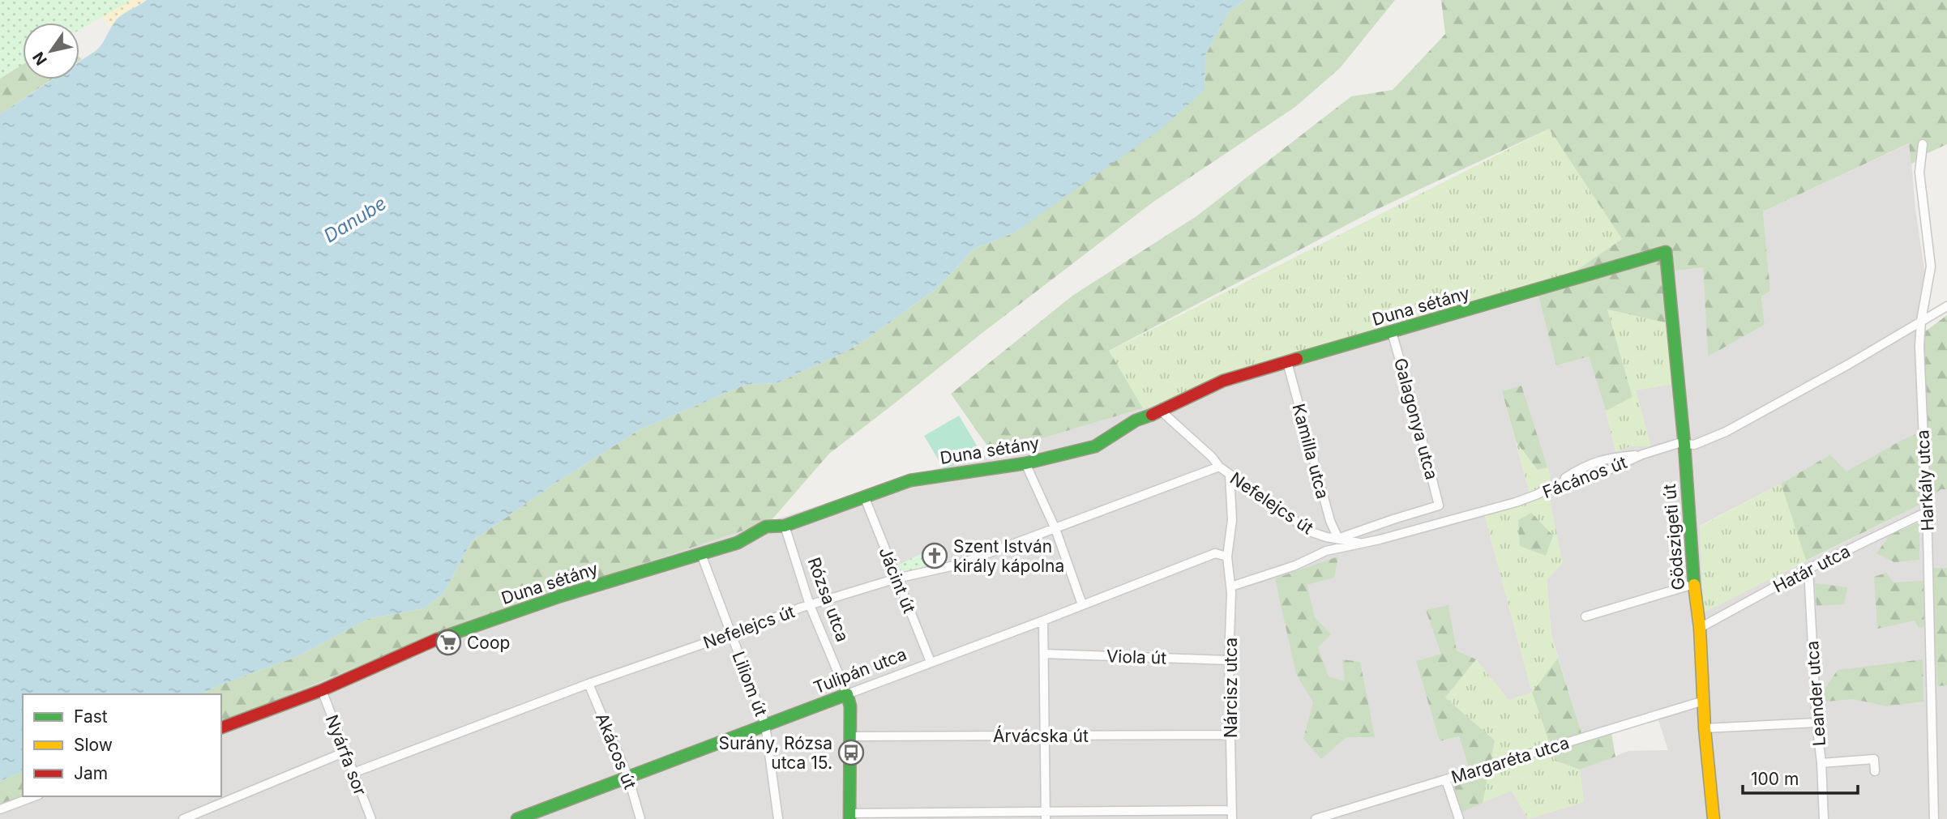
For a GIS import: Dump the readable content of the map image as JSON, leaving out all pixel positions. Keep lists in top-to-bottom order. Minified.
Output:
{"streets":{"street":["Duna sétány","Galagonya utca","Kamilla utca","Fácános út","Harkály utca","Nefelejcs út","Gödszigeti út","Határ utca","Jácint út","Rózsa utca","Viola út","Tulipán utca","Liliom út","Nárcisz utca","Leander utca","Árvácska út","Akácos út","Nyárfa sor","Margaréta utca"]},"crossings":[["Duna sétány","Galagonya utca"],["Duna sétány","Kamilla utca"],["Duna sétány","Gödszigeti út"],["Duna sétány","Jácint út"],["Duna sétány","Rózsa utca"],["Duna sétány","Liliom út"],["Duna sétány","Nyárfa sor"],["Galagonya utca","Kamilla utca"],["Galagonya utca","Nefelejcs út"],["Kamilla utca","Nefelejcs út"],["Fácános út","Harkály utca"],["Fácános út","Nefelejcs út"],["Fácános út","Gödszigeti út"],["Fácános út","Nárcisz utca"],["Harkály utca","Határ utca"],["Nefelejcs út","Jácint út"],["Nefelejcs út","Rózsa utca"],["Nefelejcs út","Liliom út"],["Nefelejcs út","Nárcisz utca"],["Nefelejcs út","Akácos út"],["Nefelejcs út","Nyárfa sor"],["Gödszigeti út","Határ utca"],["Gödszigeti út","Margaréta utca"],["Határ utca","Leander utca"],["Jácint út","Tulipán utca"],["Rózsa utca","Tulipán utca"],["Rózsa utca","Árvácska út"],["Viola út","Nárcisz utca"],["Tulipán utca","Liliom út"],["Tulipán utca","Nárcisz utca"],["Tulipán utca","Akácos út"],["Nárcisz utca","Árvácska út"]],"water":["Danube"],"places":{"church":["Szent István király kápolna"],"supermarket":["Coop"],"bus stop":["Surány, Rózsa utca 15."]},"legend":["Fast","Slow","Jam"],"scale_bar":"100 m","north":"bottom left"}
